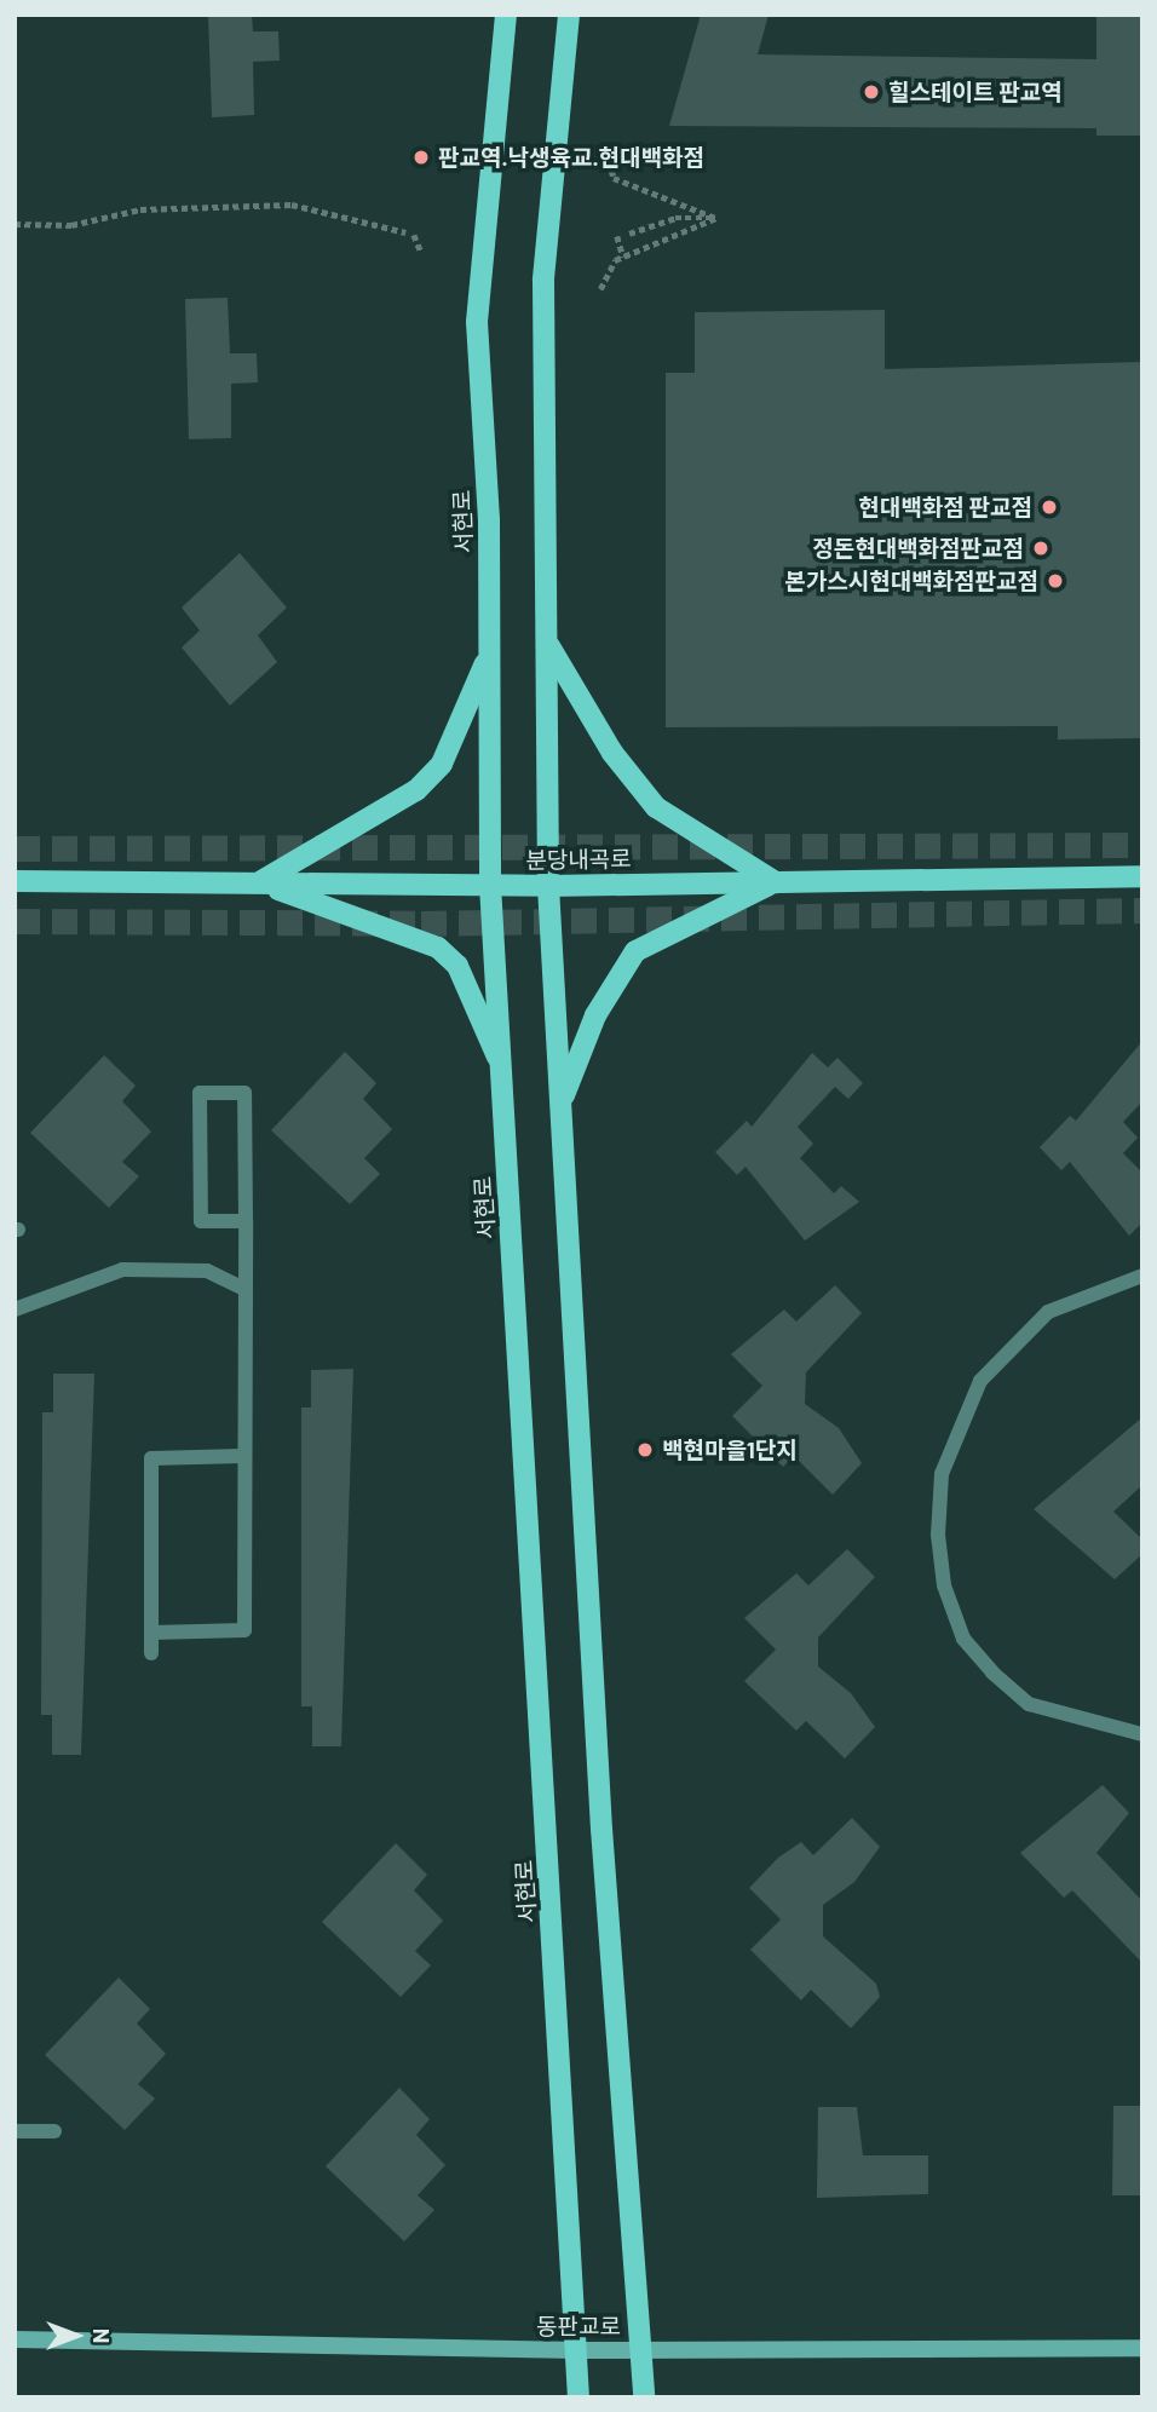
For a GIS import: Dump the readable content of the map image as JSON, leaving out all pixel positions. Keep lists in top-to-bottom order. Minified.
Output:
{"streets":{"main road":["서현로","분당내곡로","동판교로"]},"crossings":[["서현로","분당내곡로"],["서현로","동판교로"]],"places":["힐스테이트 판교역","판교역.낙생육교.현대백화점","현대백화점 판교점","정돈현대백화점판교점","본가스시현대백화점판교점","백현마을1단지"],"north":"right"}
